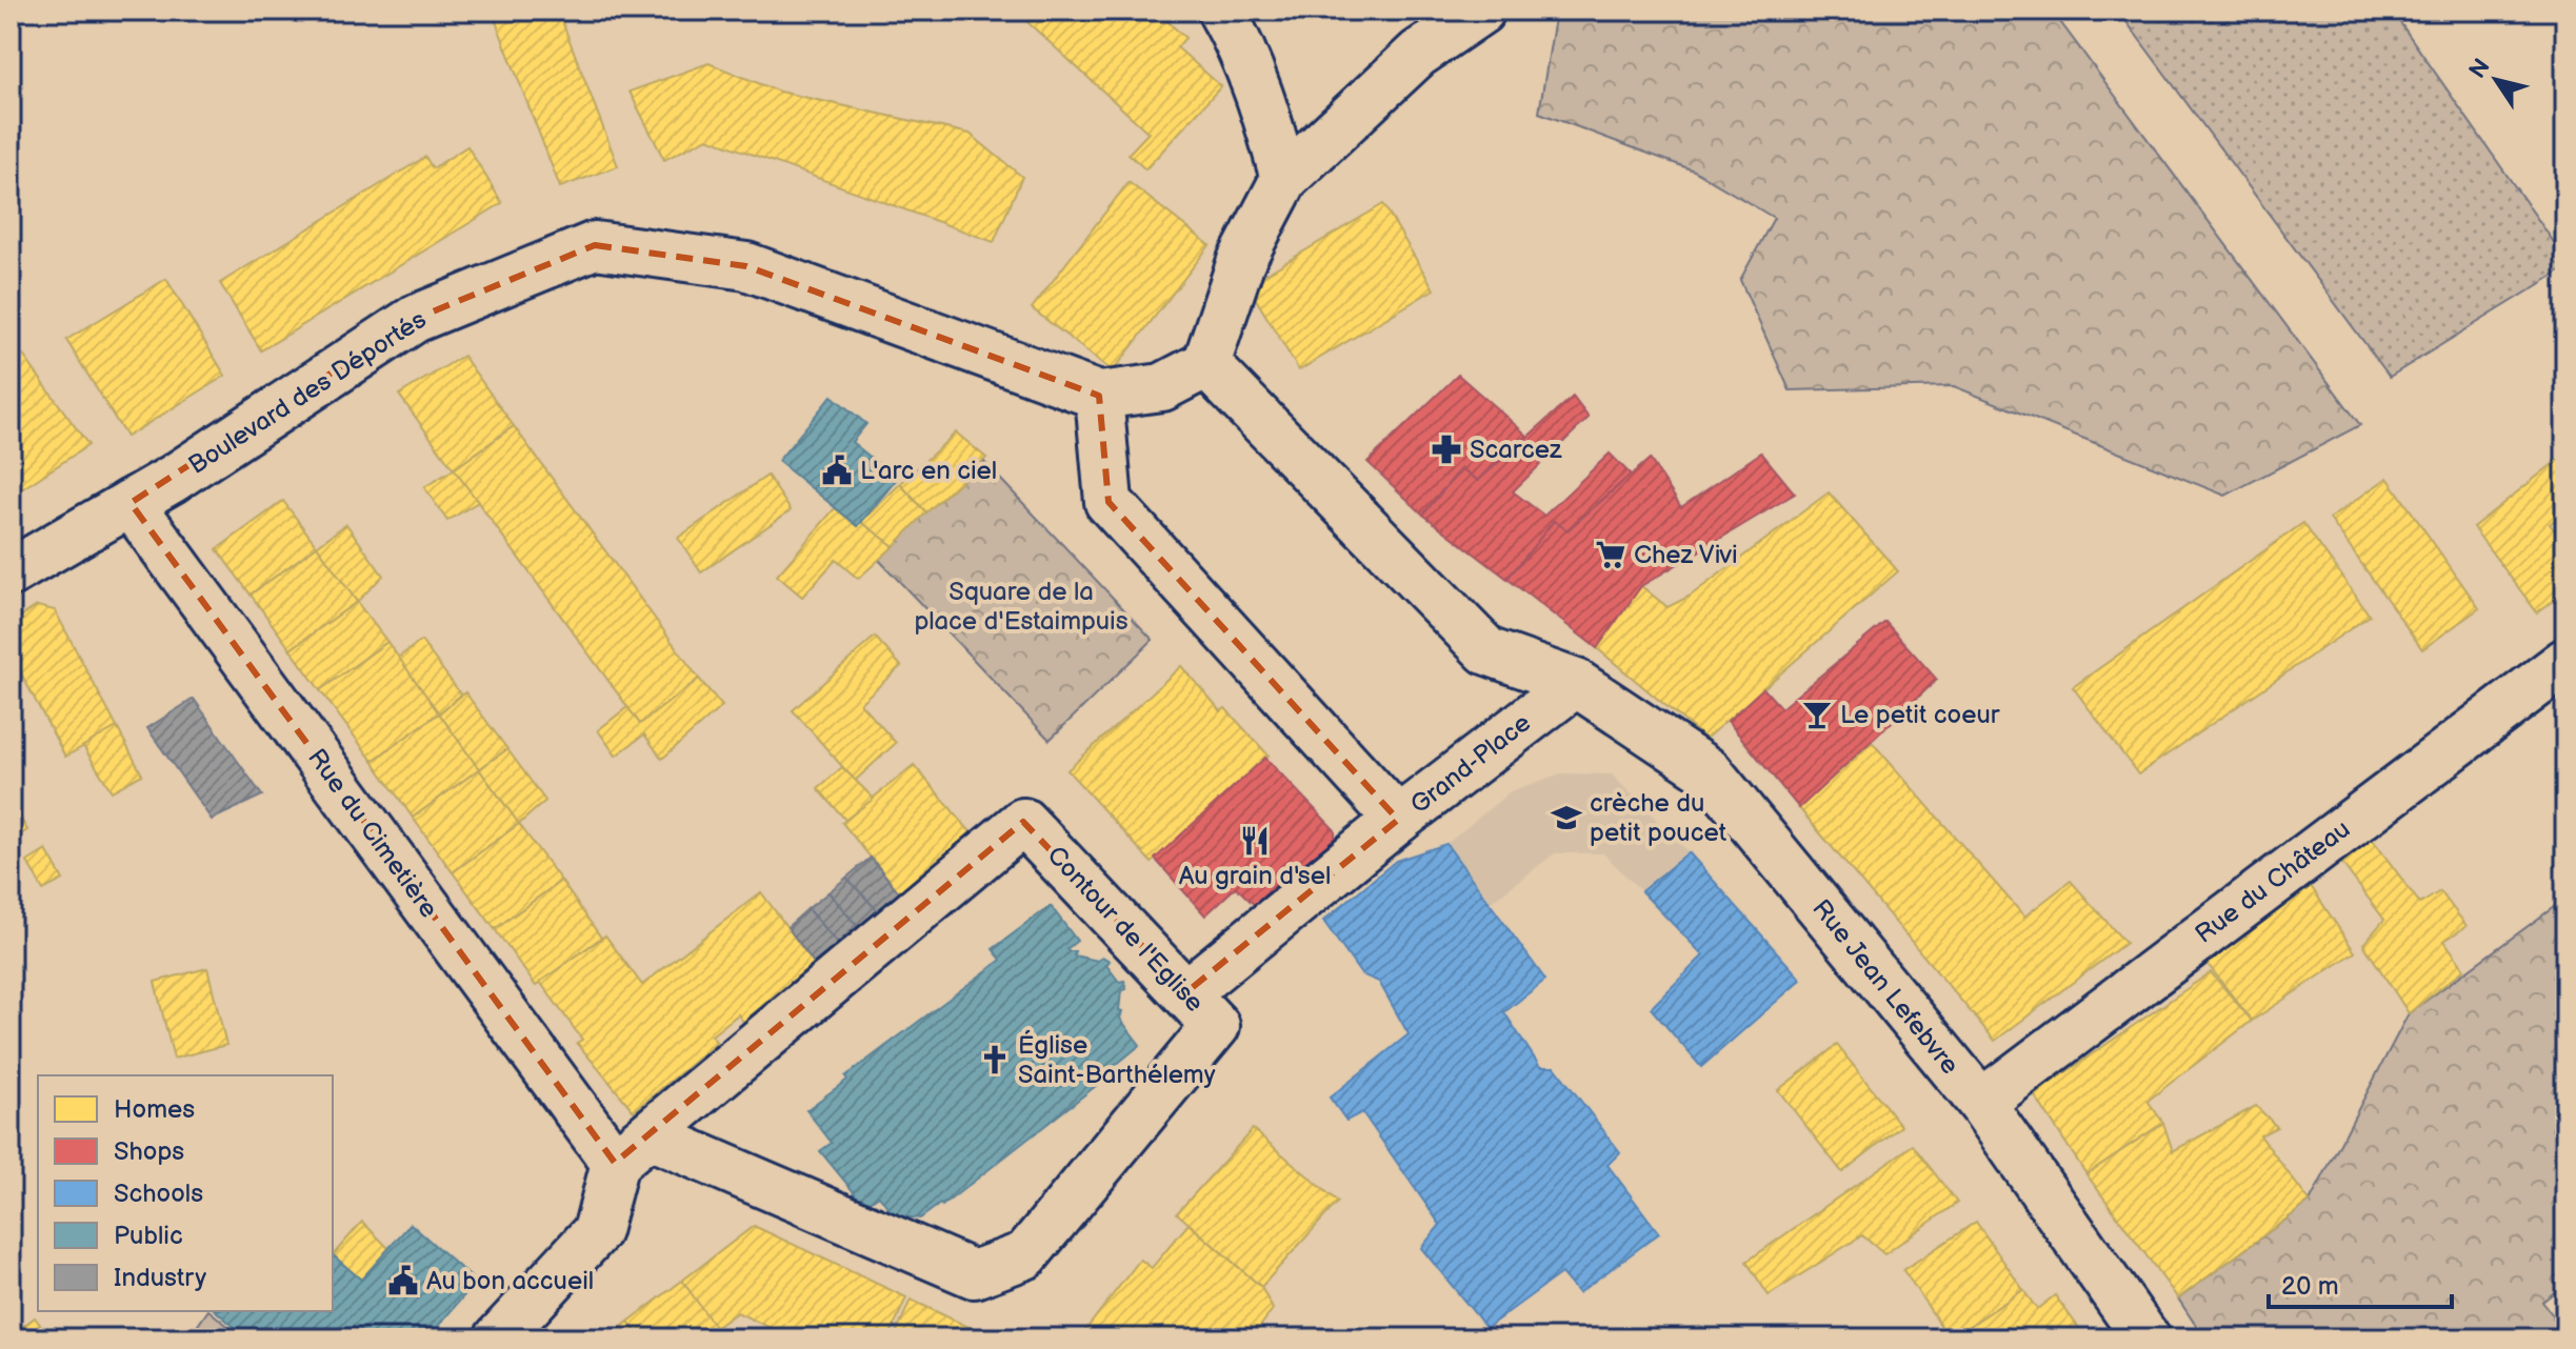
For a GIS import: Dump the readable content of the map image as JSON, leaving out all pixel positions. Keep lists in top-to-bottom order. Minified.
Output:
{"streets":{"street":["Boulevard des Déportés","Grand-Place","Rue du Cimetière","Rue du Château","Contour de l'Eglise","Rue Jean Lefebvre"]},"crossings":[["Boulevard des Déportés","Grand-Place"],["Boulevard des Déportés","Rue du Cimetière"],["Grand-Place","Rue Jean Lefebvre"],["Rue du Cimetière","Contour de l'Eglise"],["Rue du Château","Rue Jean Lefebvre"]],"parks":["Square de la place d'Estaimpuis"],"places":{"pharmacy":["Scarcez"],"public building":["L'arc en ciel","Au bon accueil"],"supermarket":["Chez Vivi"],"bar":["Le petit coeur"],"school or university":["crèche du petit poucet"],"restaurant":["Au grain d'sel"],"church":["Église Saint-Barthélemy"]},"legend":["Homes","Shops","Schools","Public","Industry"],"scale_bar":"20 m","north":"top left"}
